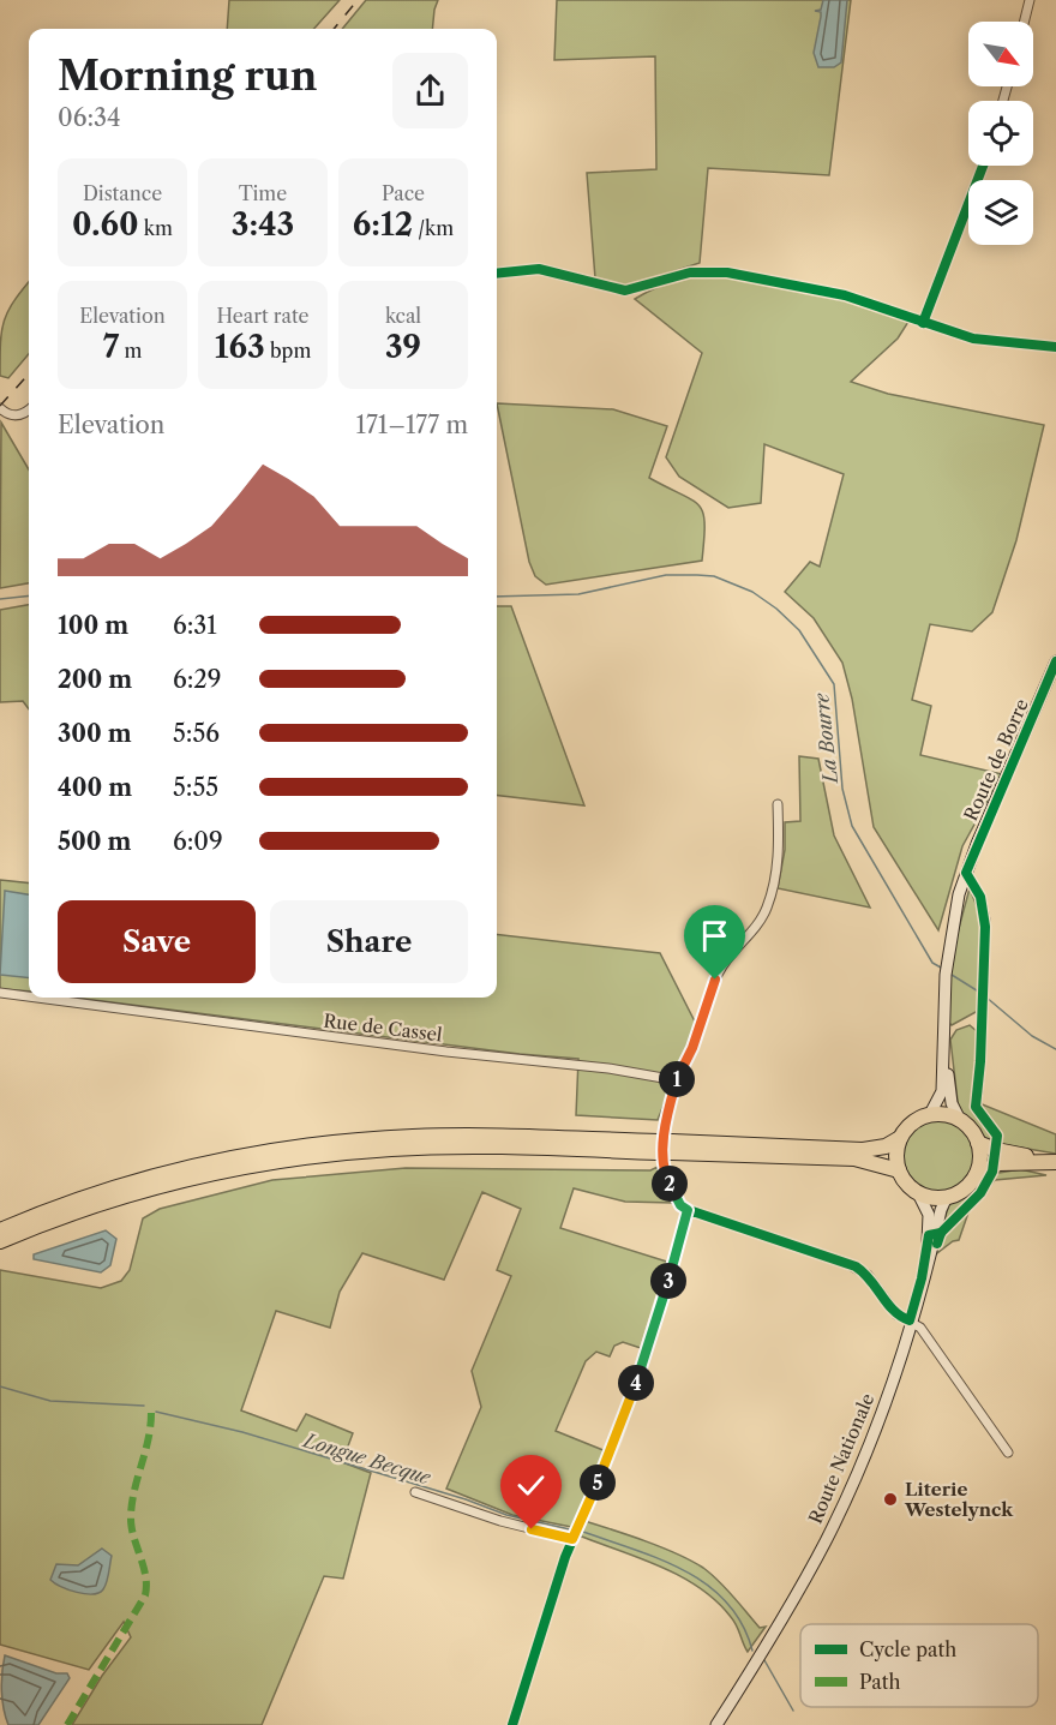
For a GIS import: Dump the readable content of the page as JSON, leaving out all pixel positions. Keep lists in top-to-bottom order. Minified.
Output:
{"streets":{"street":["Route de Borre","Rue de Cassel","Route Nationale"]},"water":["La Bourre","Longue Becque"],"places":["Literie Westelynck"],"legend":["Cycle path","Path"],"north":"bottom right","page":{"heading":["Morning run","06:34"],"stats":[["Distance","0.60 km"],["Time","3:43"],["Pace","6:12 /km"],["Elevation","7 m"],["Heart rate","163 bpm"],["kcal","39"]],"chart":["Elevation","171–177 m"],"list":[{"name":"100 m","note":"6:31"},{"name":"200 m","note":"6:29"},{"name":"300 m","note":"5:56"},{"name":"400 m","note":"5:55"},{"name":"500 m","note":"6:09"}],"buttons":["Save","Share"],"pins":["1","2","3","4","5"]}}
